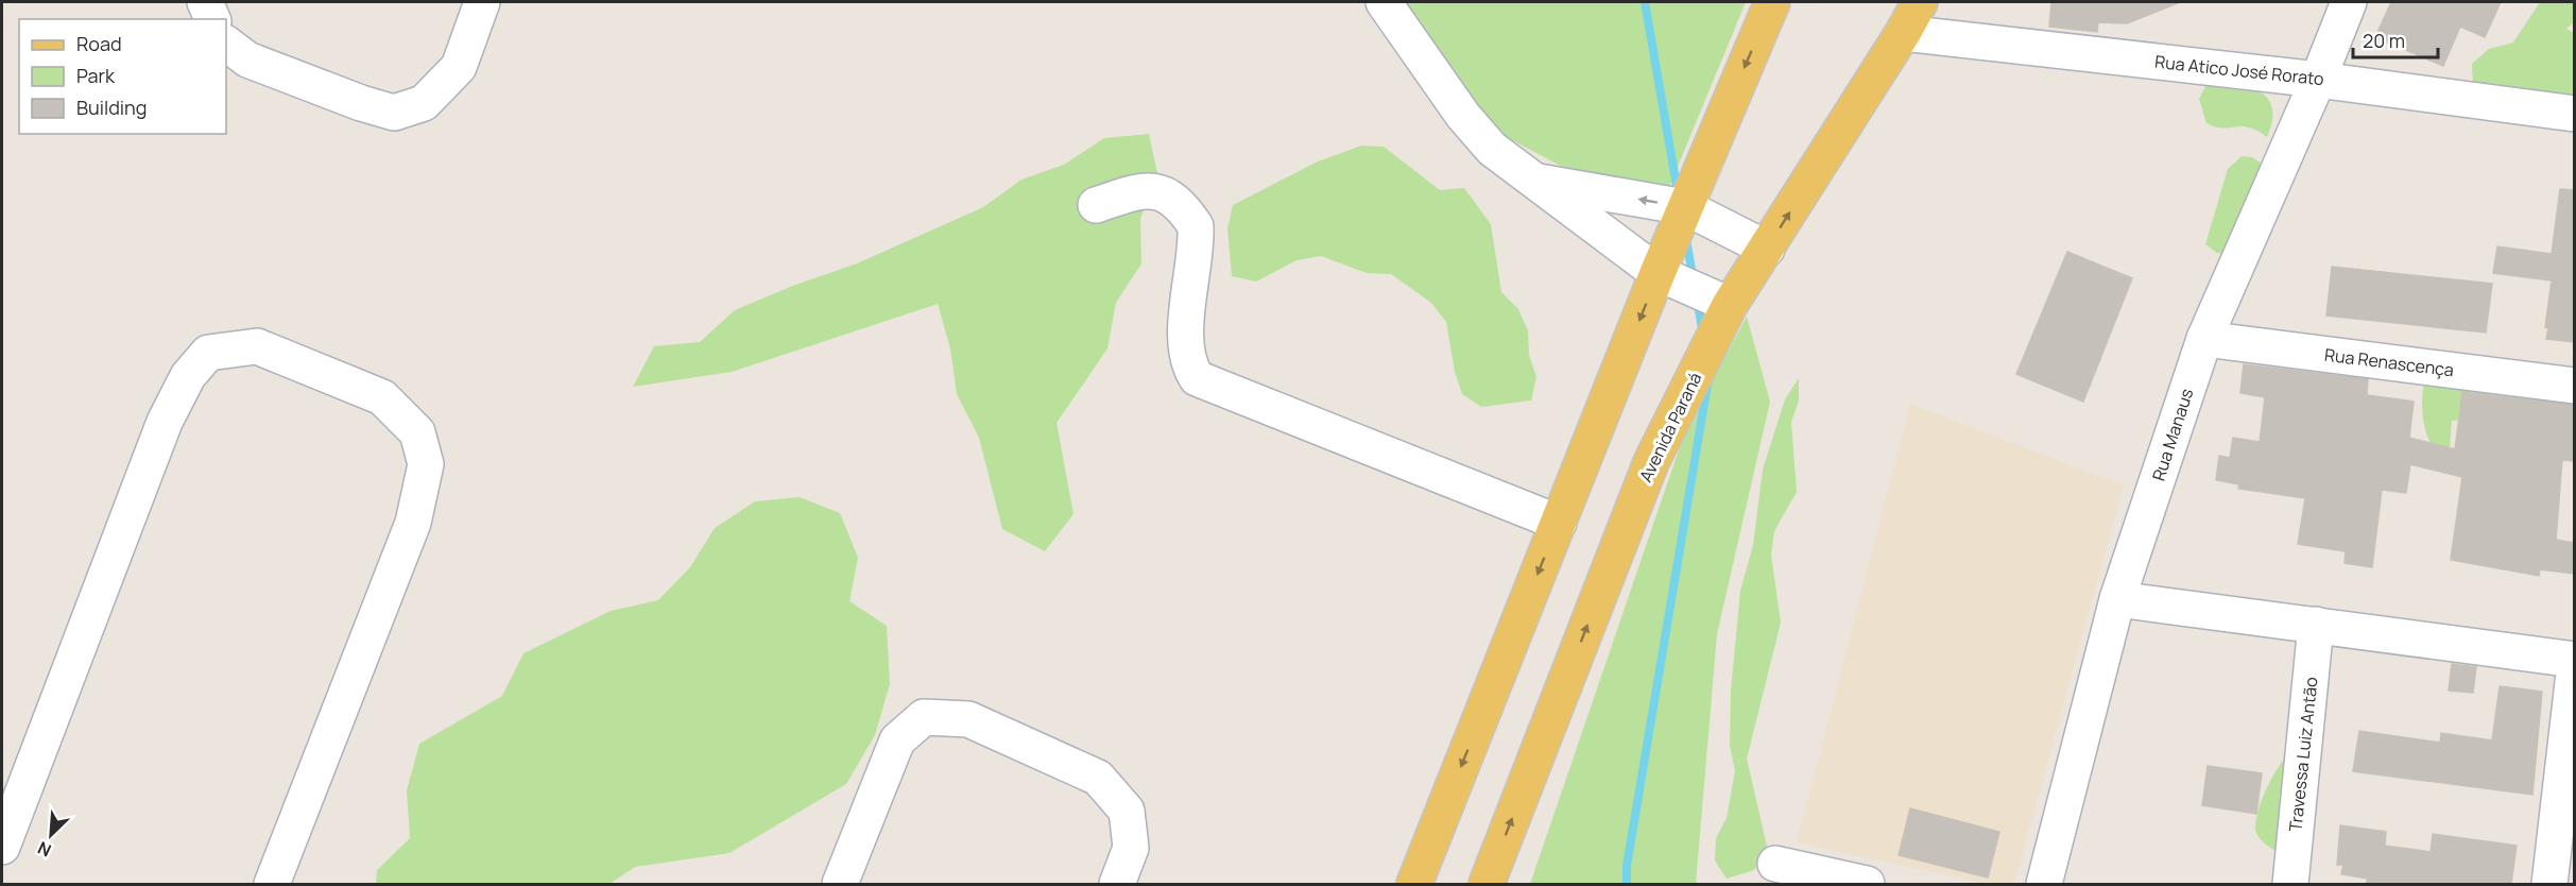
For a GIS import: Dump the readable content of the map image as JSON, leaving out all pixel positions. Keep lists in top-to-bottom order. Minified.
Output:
{"streets":{"main road":["Avenida Paraná"],"street":["Rua Atico José Rorato","Rua Renascença","Rua Manaus","Travessa Luiz Antão"]},"crossings":[["Rua Atico José Rorato","Avenida Paraná"],["Rua Atico José Rorato","Rua Manaus"],["Rua Renascença","Rua Manaus"]],"legend":["Road","Park","Building"],"scale_bar":"20 m","north":"bottom left"}
